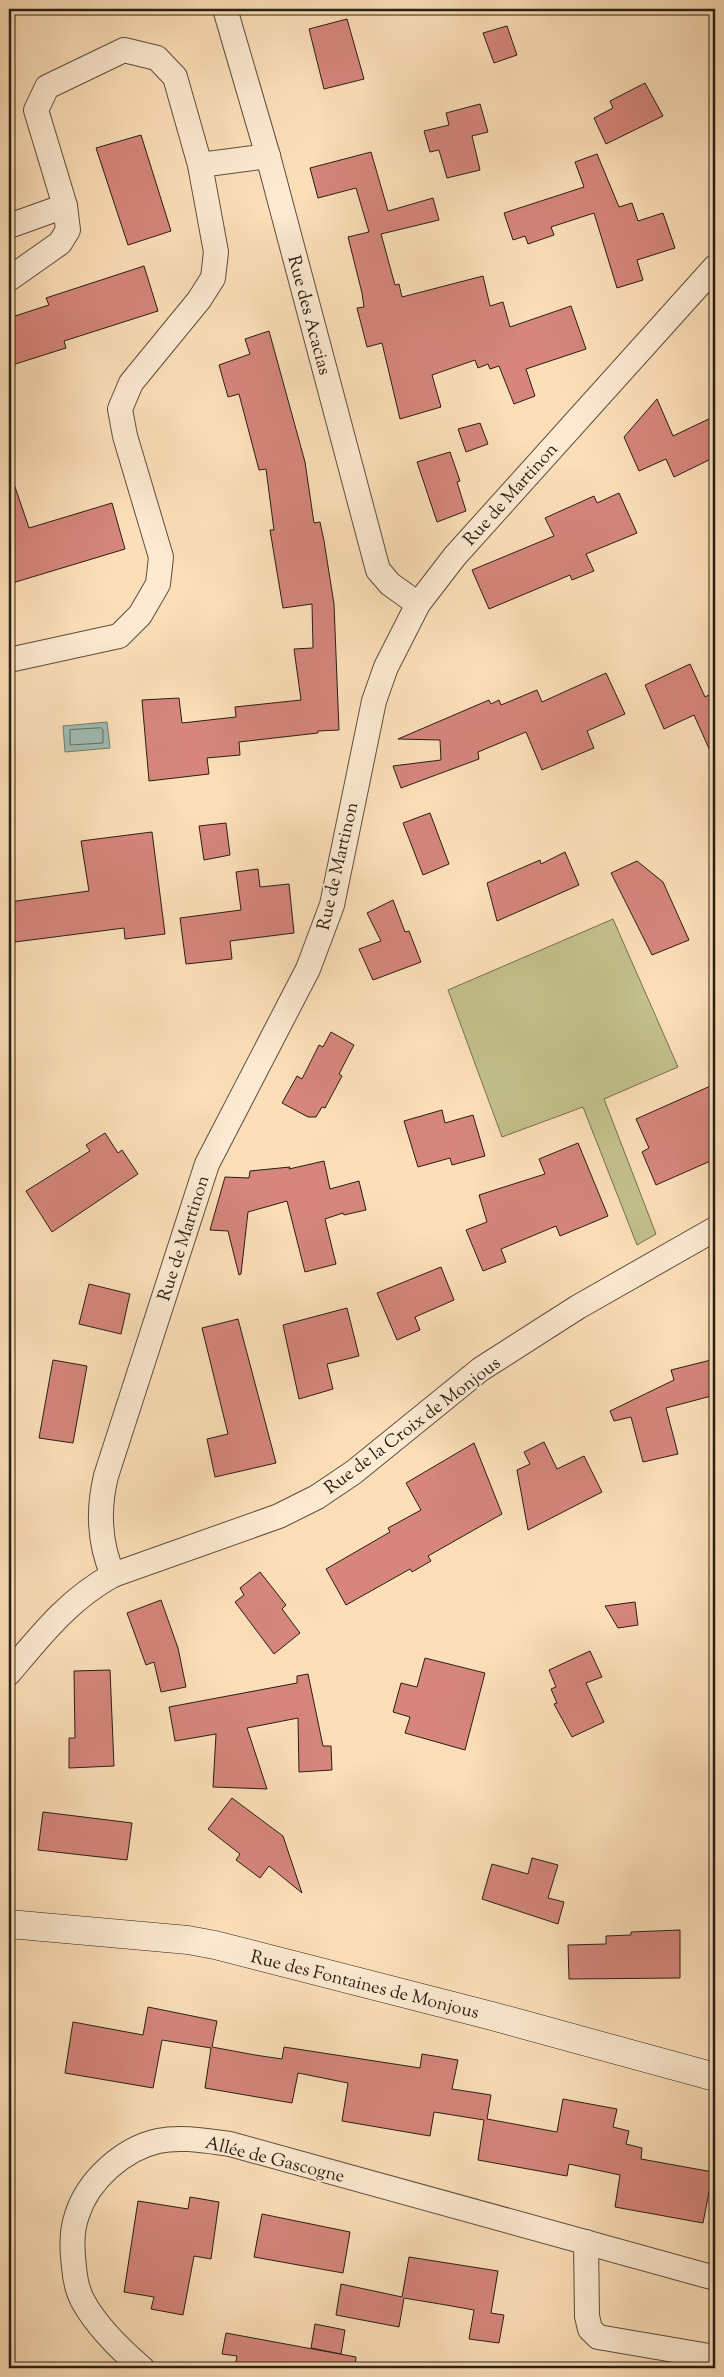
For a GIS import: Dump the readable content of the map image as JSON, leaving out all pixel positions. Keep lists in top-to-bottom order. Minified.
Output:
{"streets":{"street":["Rue des Acacias","Rue de Martinon","Rue de la Croix de Monjous","Rue des Fontaines de Monjous","Allée de Gascogne"]},"crossings":[["Rue des Acacias","Rue de Martinon"],["Rue de Martinon","Rue de la Croix de Monjous"]]}
